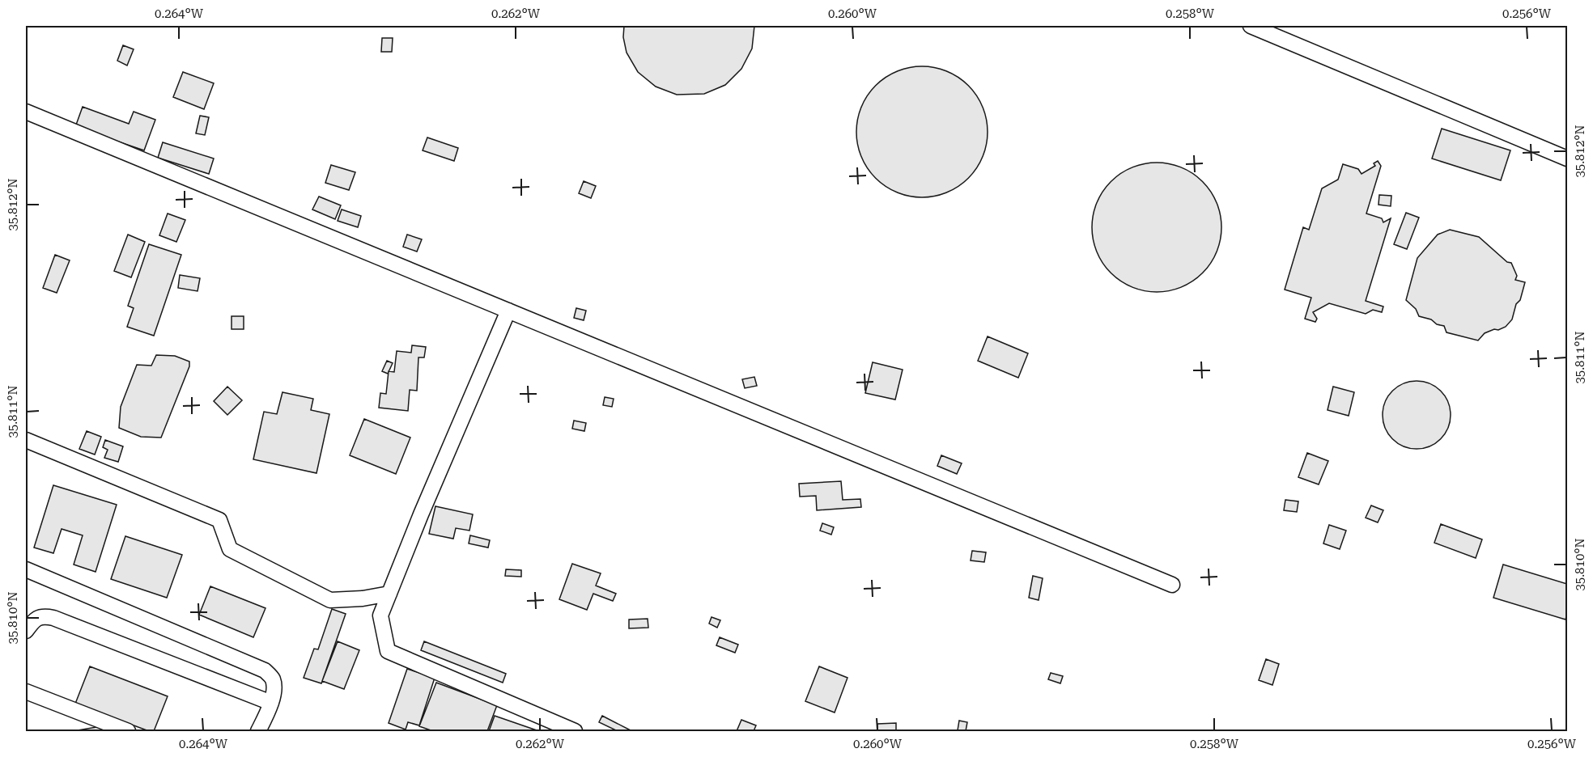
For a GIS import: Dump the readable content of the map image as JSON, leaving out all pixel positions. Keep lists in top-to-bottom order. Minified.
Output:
{"coordinates":["0.264°W","0.262°W","0.260°W","0.258°W","0.256°W","35.812°N","35.811°N","35.810°N"]}
